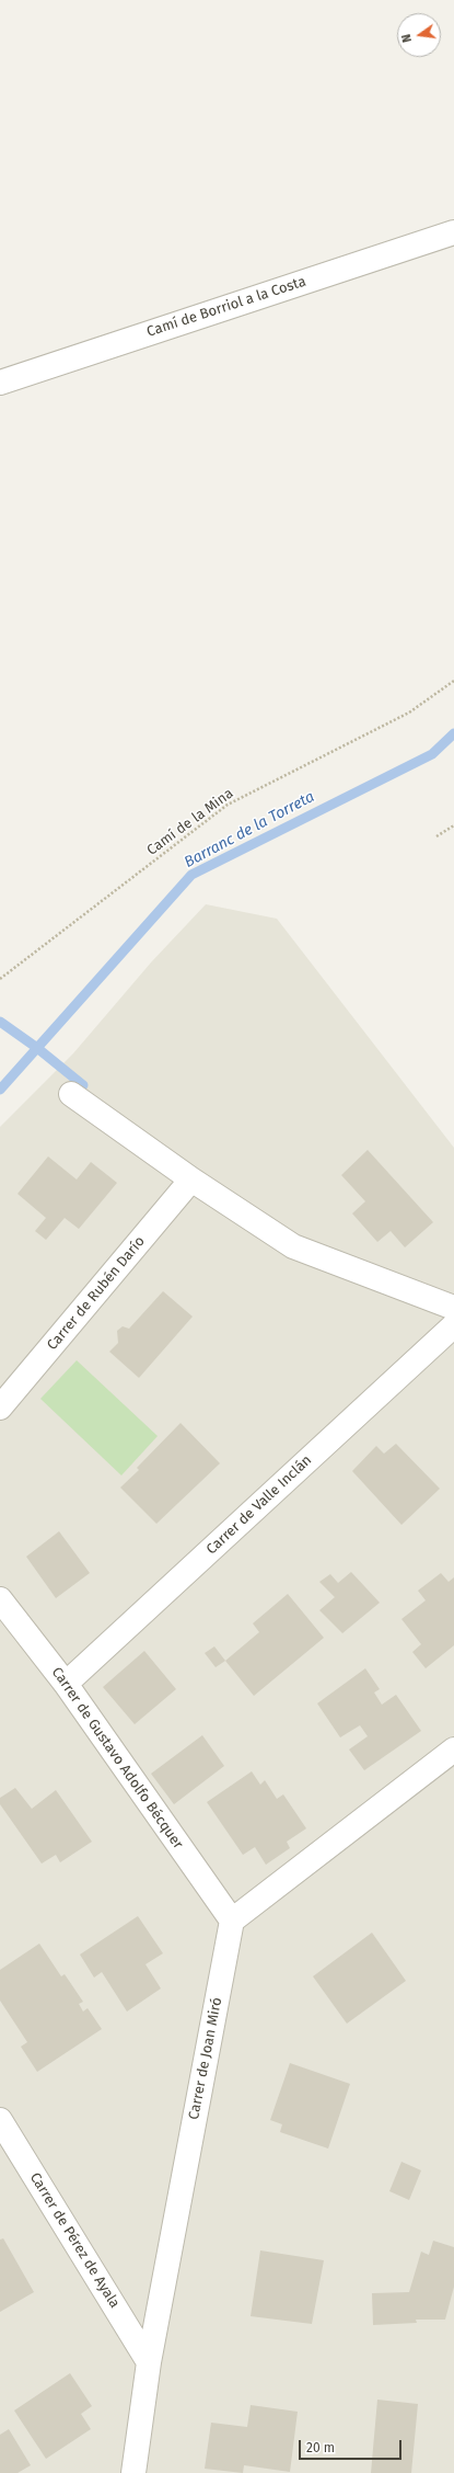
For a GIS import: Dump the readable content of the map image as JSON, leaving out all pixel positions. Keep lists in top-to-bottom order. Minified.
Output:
{"streets":{"street":["Camí de Borriol a la Costa","Carrer de Rubén Darío","Carrer de Valle Inclán","Carrer de Gustavo Adolfo Bécquer","Carrer de Joan Miró","Carrer de Pérez de Ayala"],"path":["Camí de la Mina"]},"crossings":[["Carrer de Valle Inclán","Carrer de Gustavo Adolfo Bécquer"],["Carrer de Gustavo Adolfo Bécquer","Carrer de Joan Miró"],["Carrer de Joan Miró","Carrer de Pérez de Ayala"]],"water":["Barranc de la Torreta"],"scale_bar":"20 m","north":"left"}
